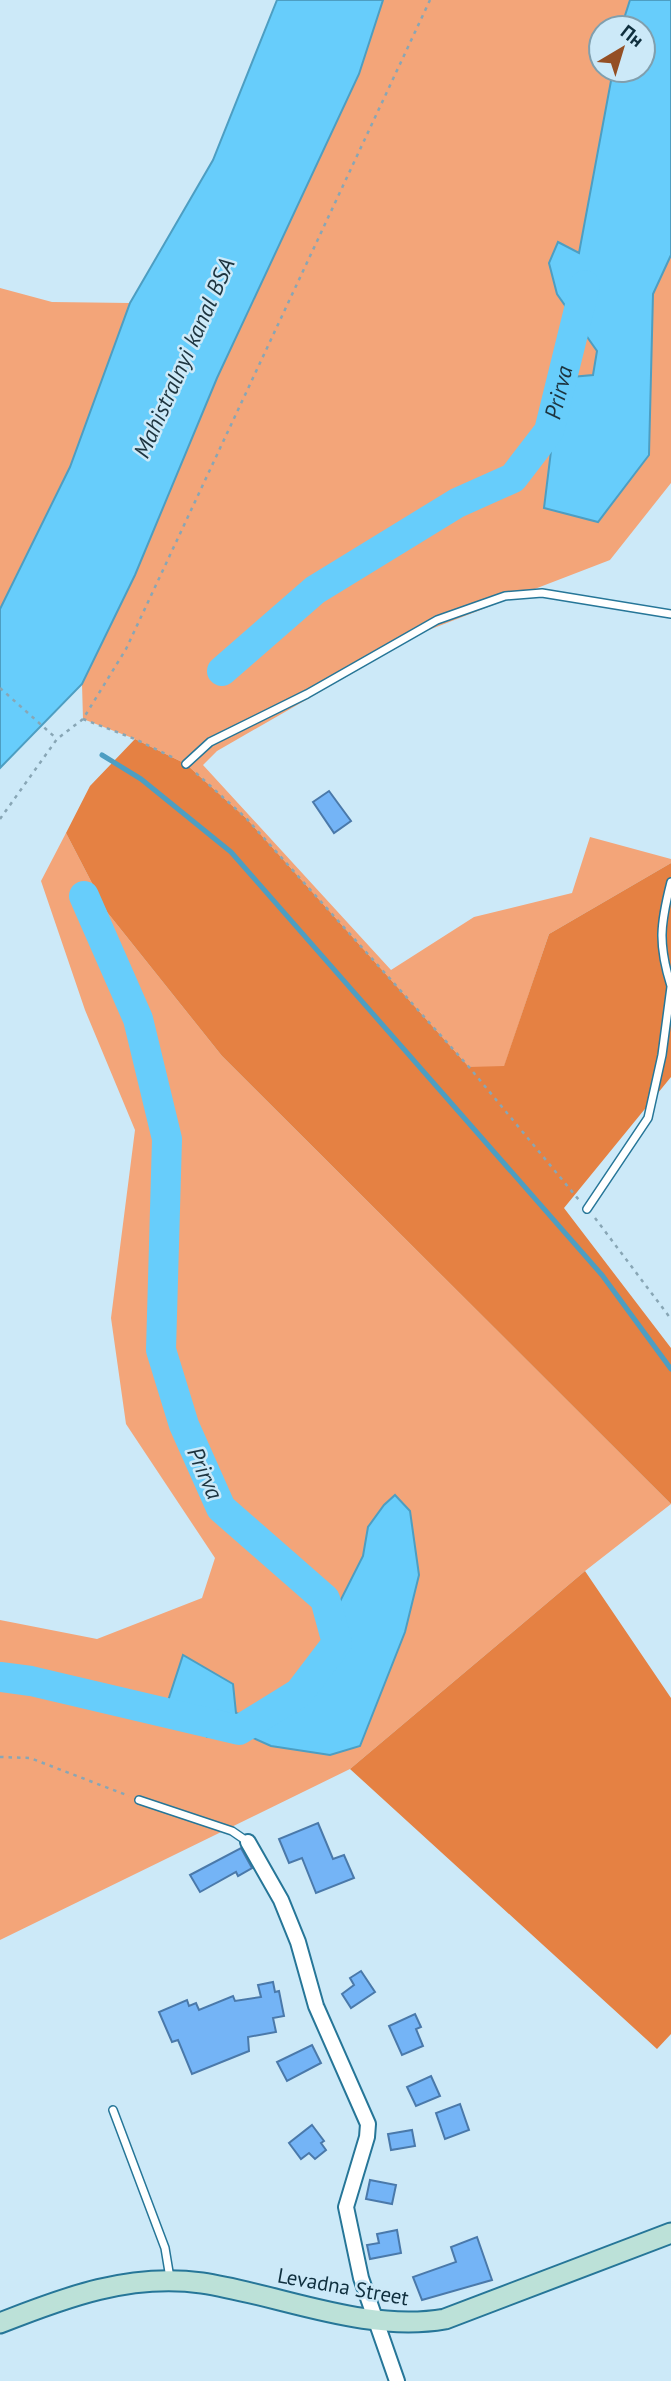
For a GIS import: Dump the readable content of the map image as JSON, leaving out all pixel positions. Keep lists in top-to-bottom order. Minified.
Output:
{"streets":{"street":["Levadna Street"]},"water":["Mahistralnyi kanal BSA","Prirva"],"north":"top right"}
